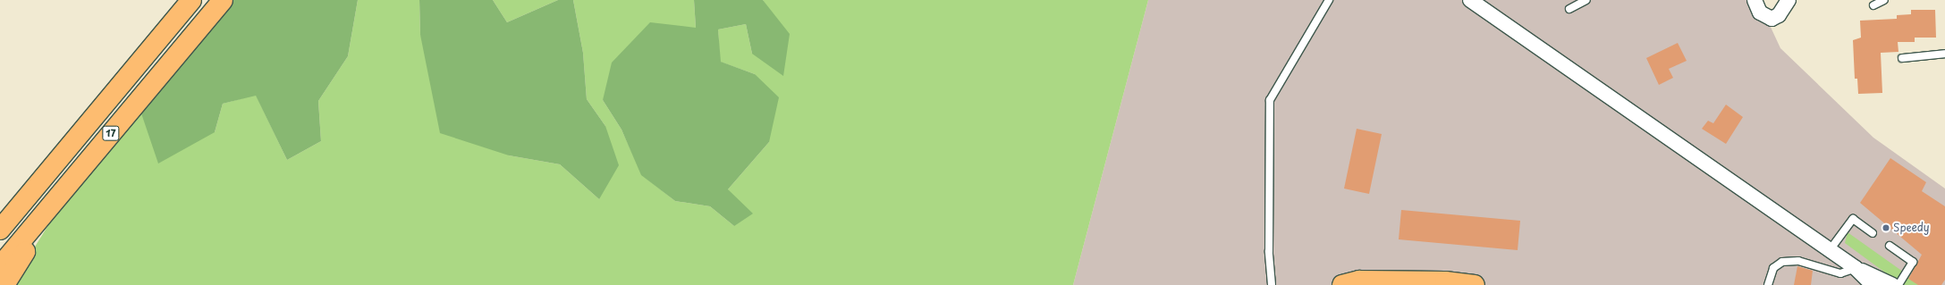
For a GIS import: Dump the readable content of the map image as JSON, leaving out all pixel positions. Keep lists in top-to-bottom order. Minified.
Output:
{"streets":{"main road":["17"]},"places":["Speedy"]}
